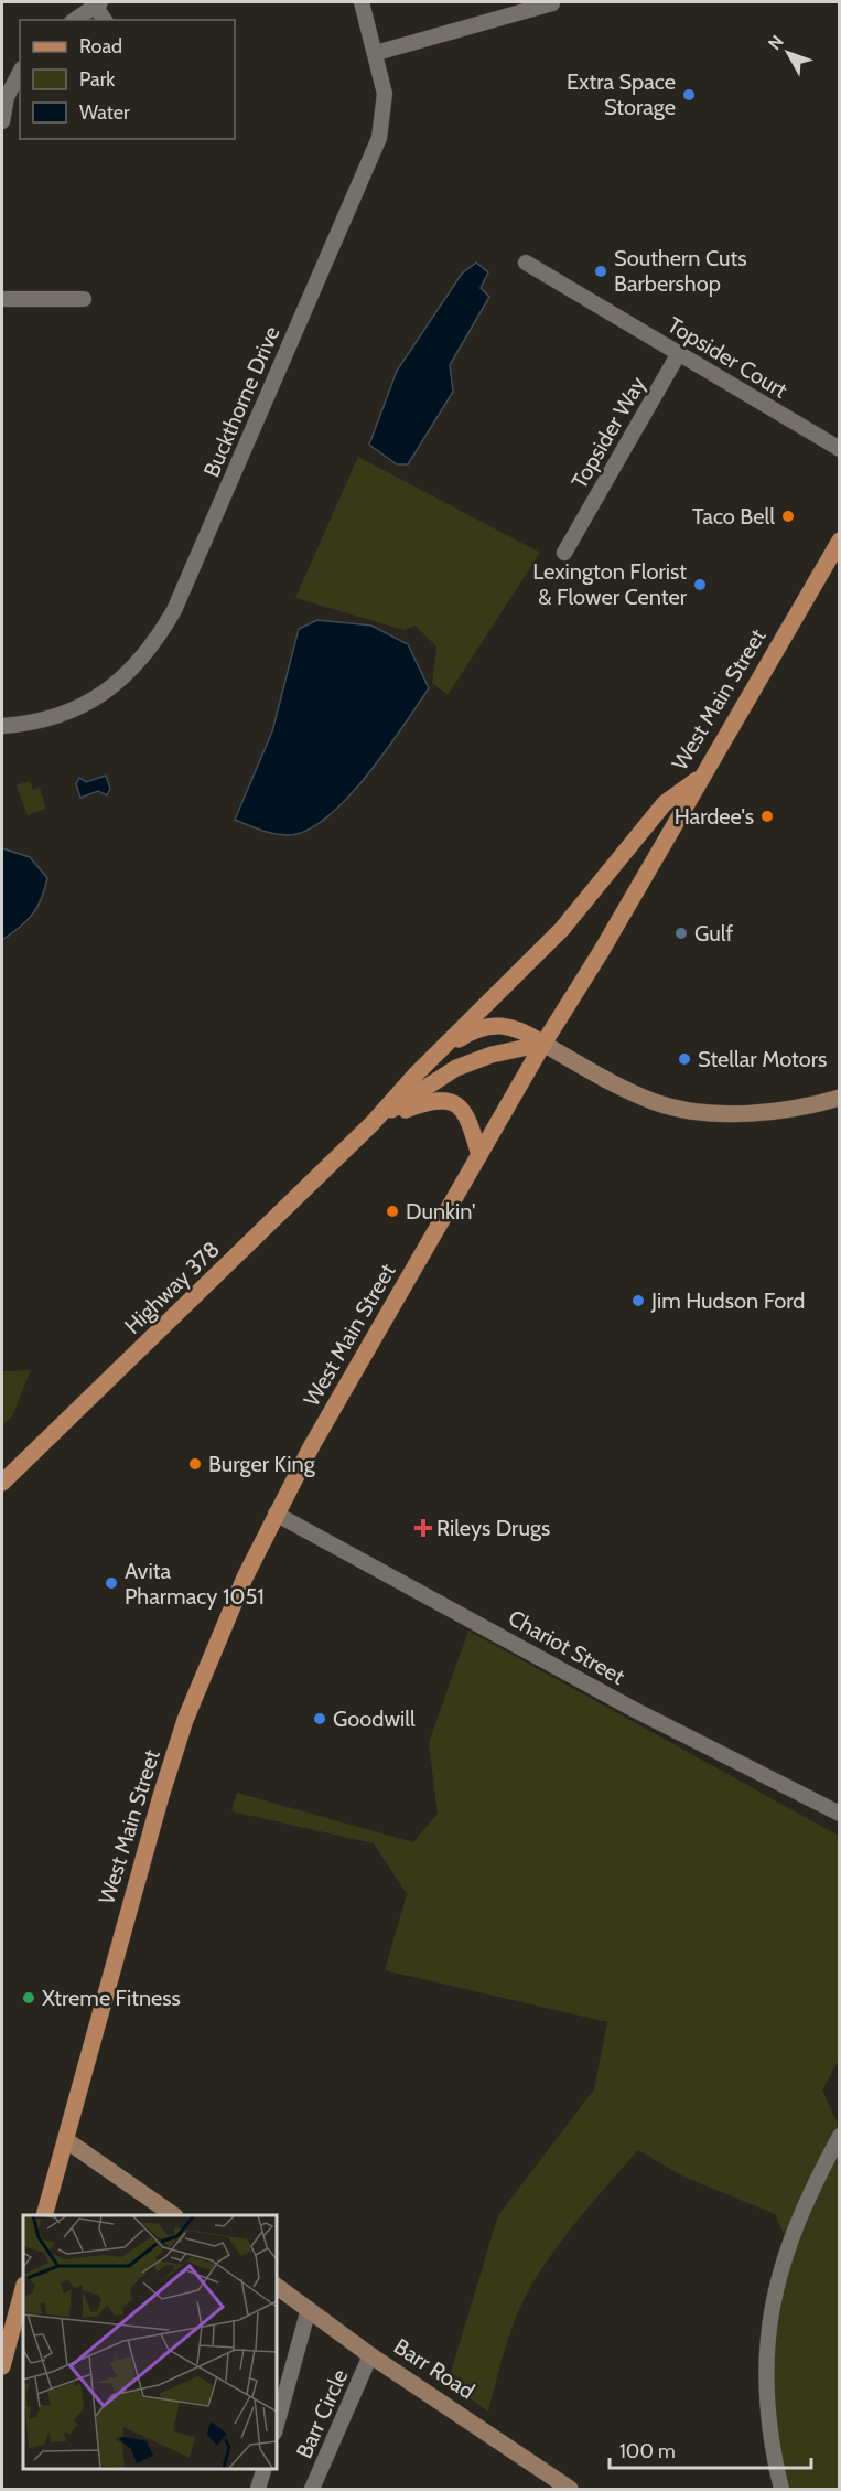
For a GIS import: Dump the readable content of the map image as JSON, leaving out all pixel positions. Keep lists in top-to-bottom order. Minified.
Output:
{"streets":{"main road":["West Main Street","Highway 378"],"street":["Topsider Court","Buckthorne Drive","Topsider Way","Chariot Street","Barr Road","Barr Circle"]},"crossings":[["Topsider Court","Topsider Way"],["West Main Street","Chariot Street"],["Barr Road","Barr Circle"]],"places":{"other":["Extra Space Storage","Southern Cuts Barbershop","Taco Bell","Lexington Florist & Flower Center","Hardee's","Gulf","Stellar Motors","Dunkin'","Jim Hudson Ford","Burger King","Avita Pharmacy 1051","Goodwill","Xtreme Fitness"],"health":["Rileys Drugs"]},"legend":["Road","Park","Water"],"scale_bar":"100 m","north":"top left"}
